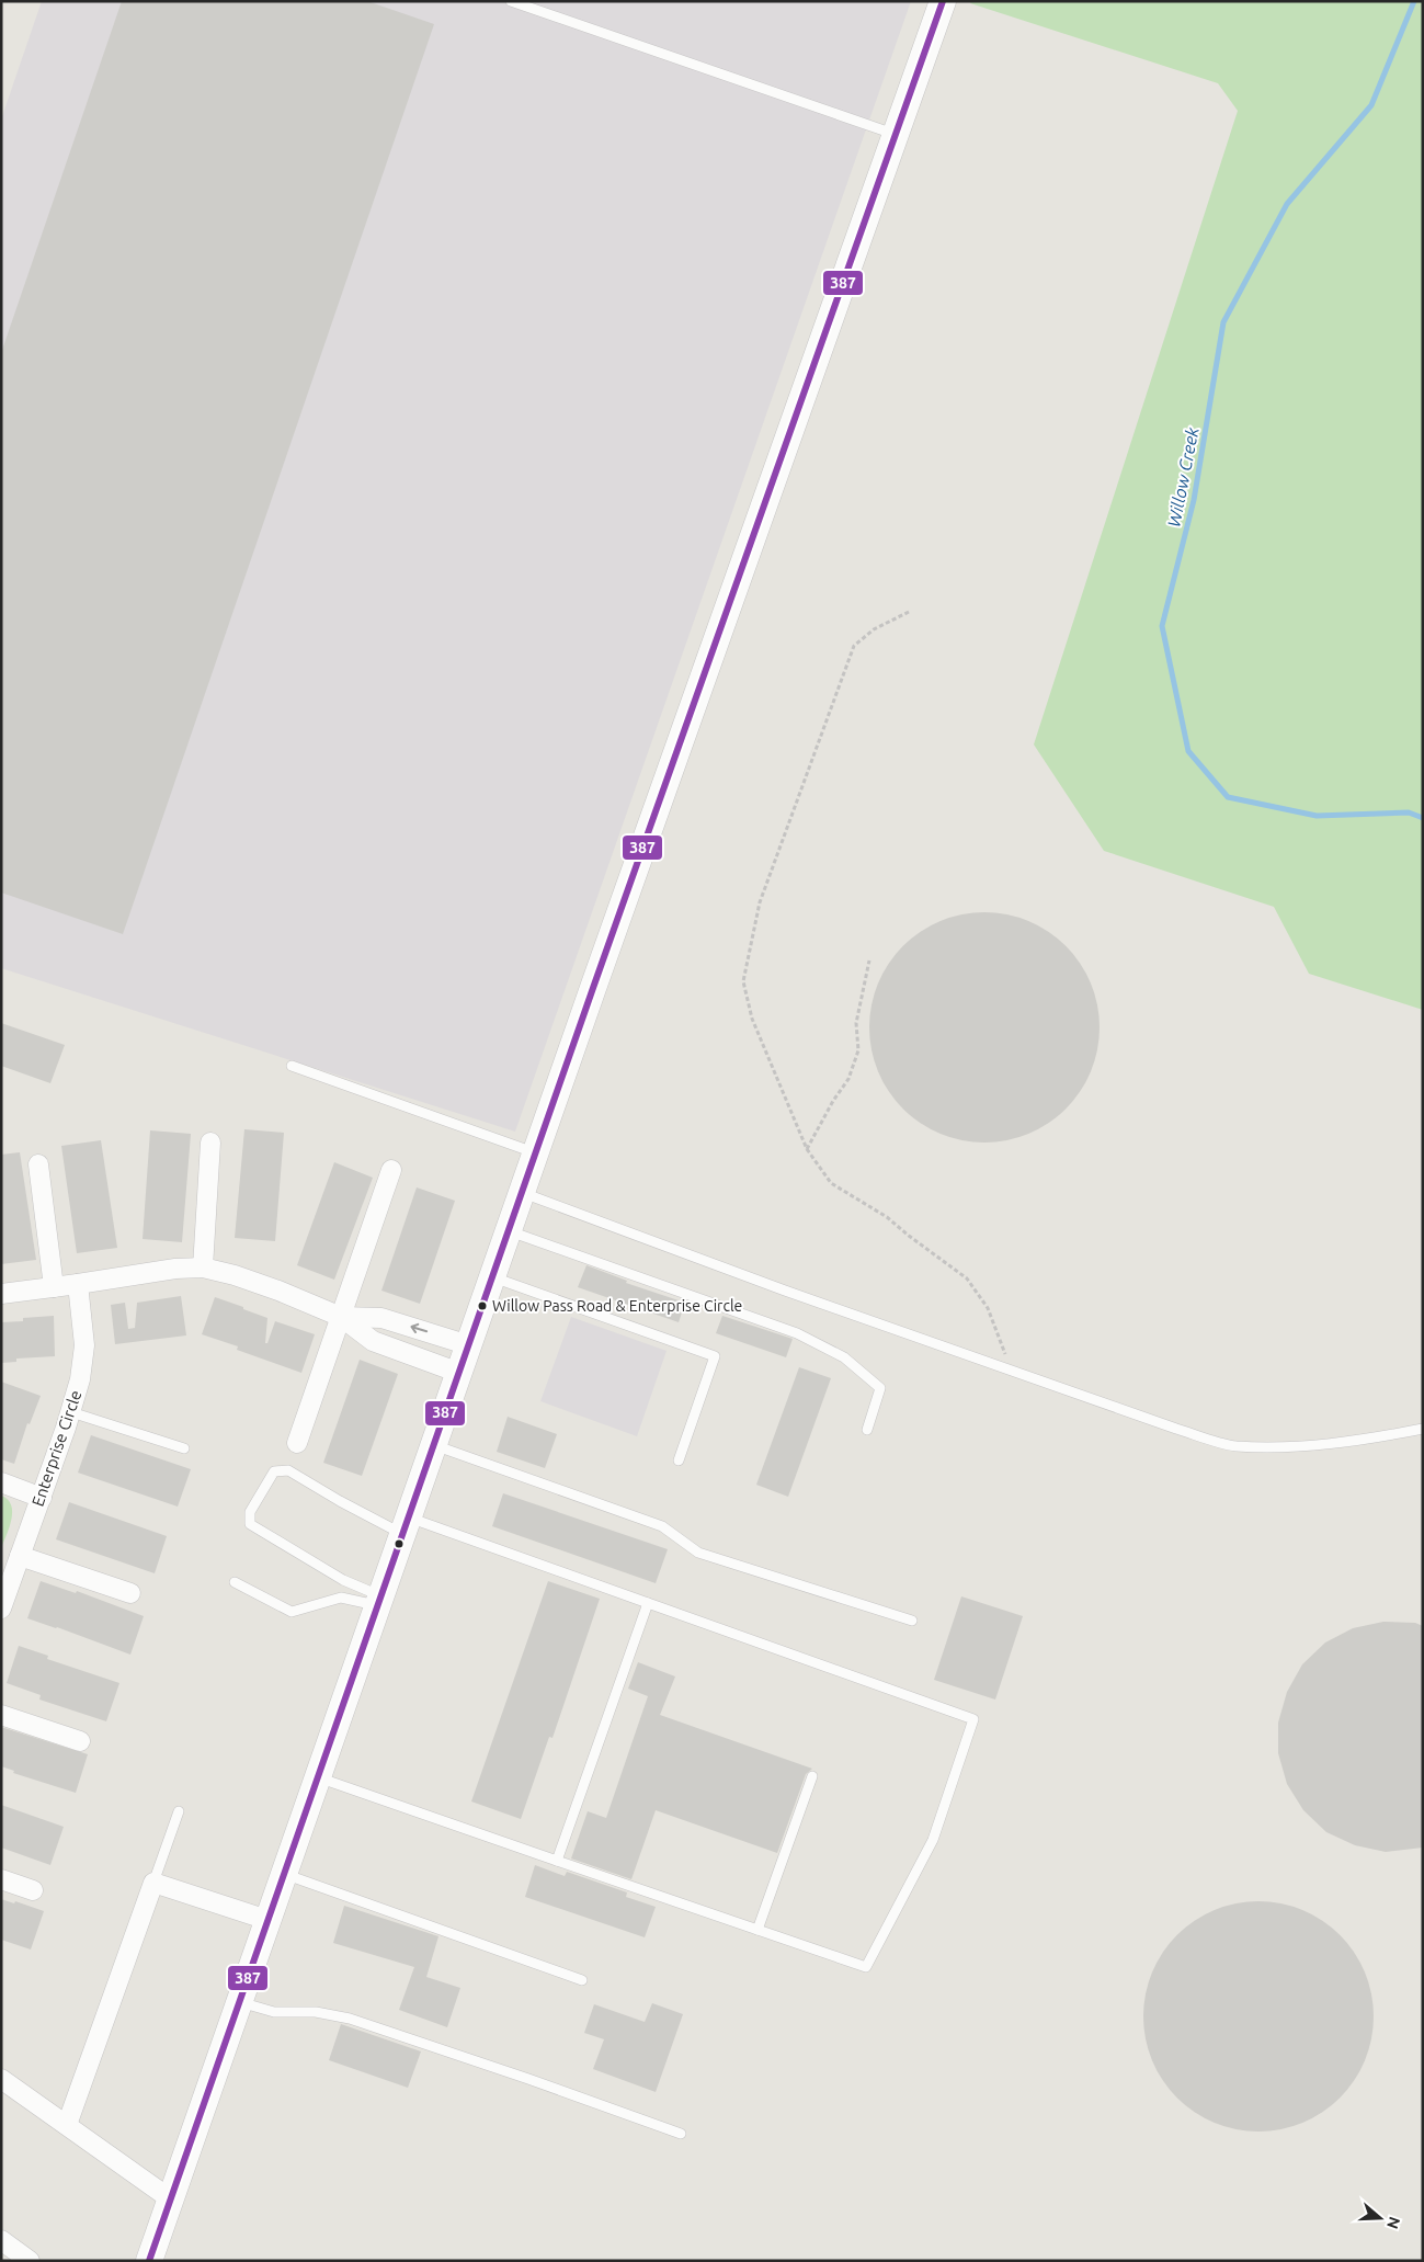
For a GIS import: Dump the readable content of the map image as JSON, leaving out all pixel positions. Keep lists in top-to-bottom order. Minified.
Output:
{"streets":{"street":["Enterprise Circle"]},"water":["Willow Creek"],"places":["Willow Pass Road & Enterprise Circle"],"lines":["transit line 387"],"north":"right"}
